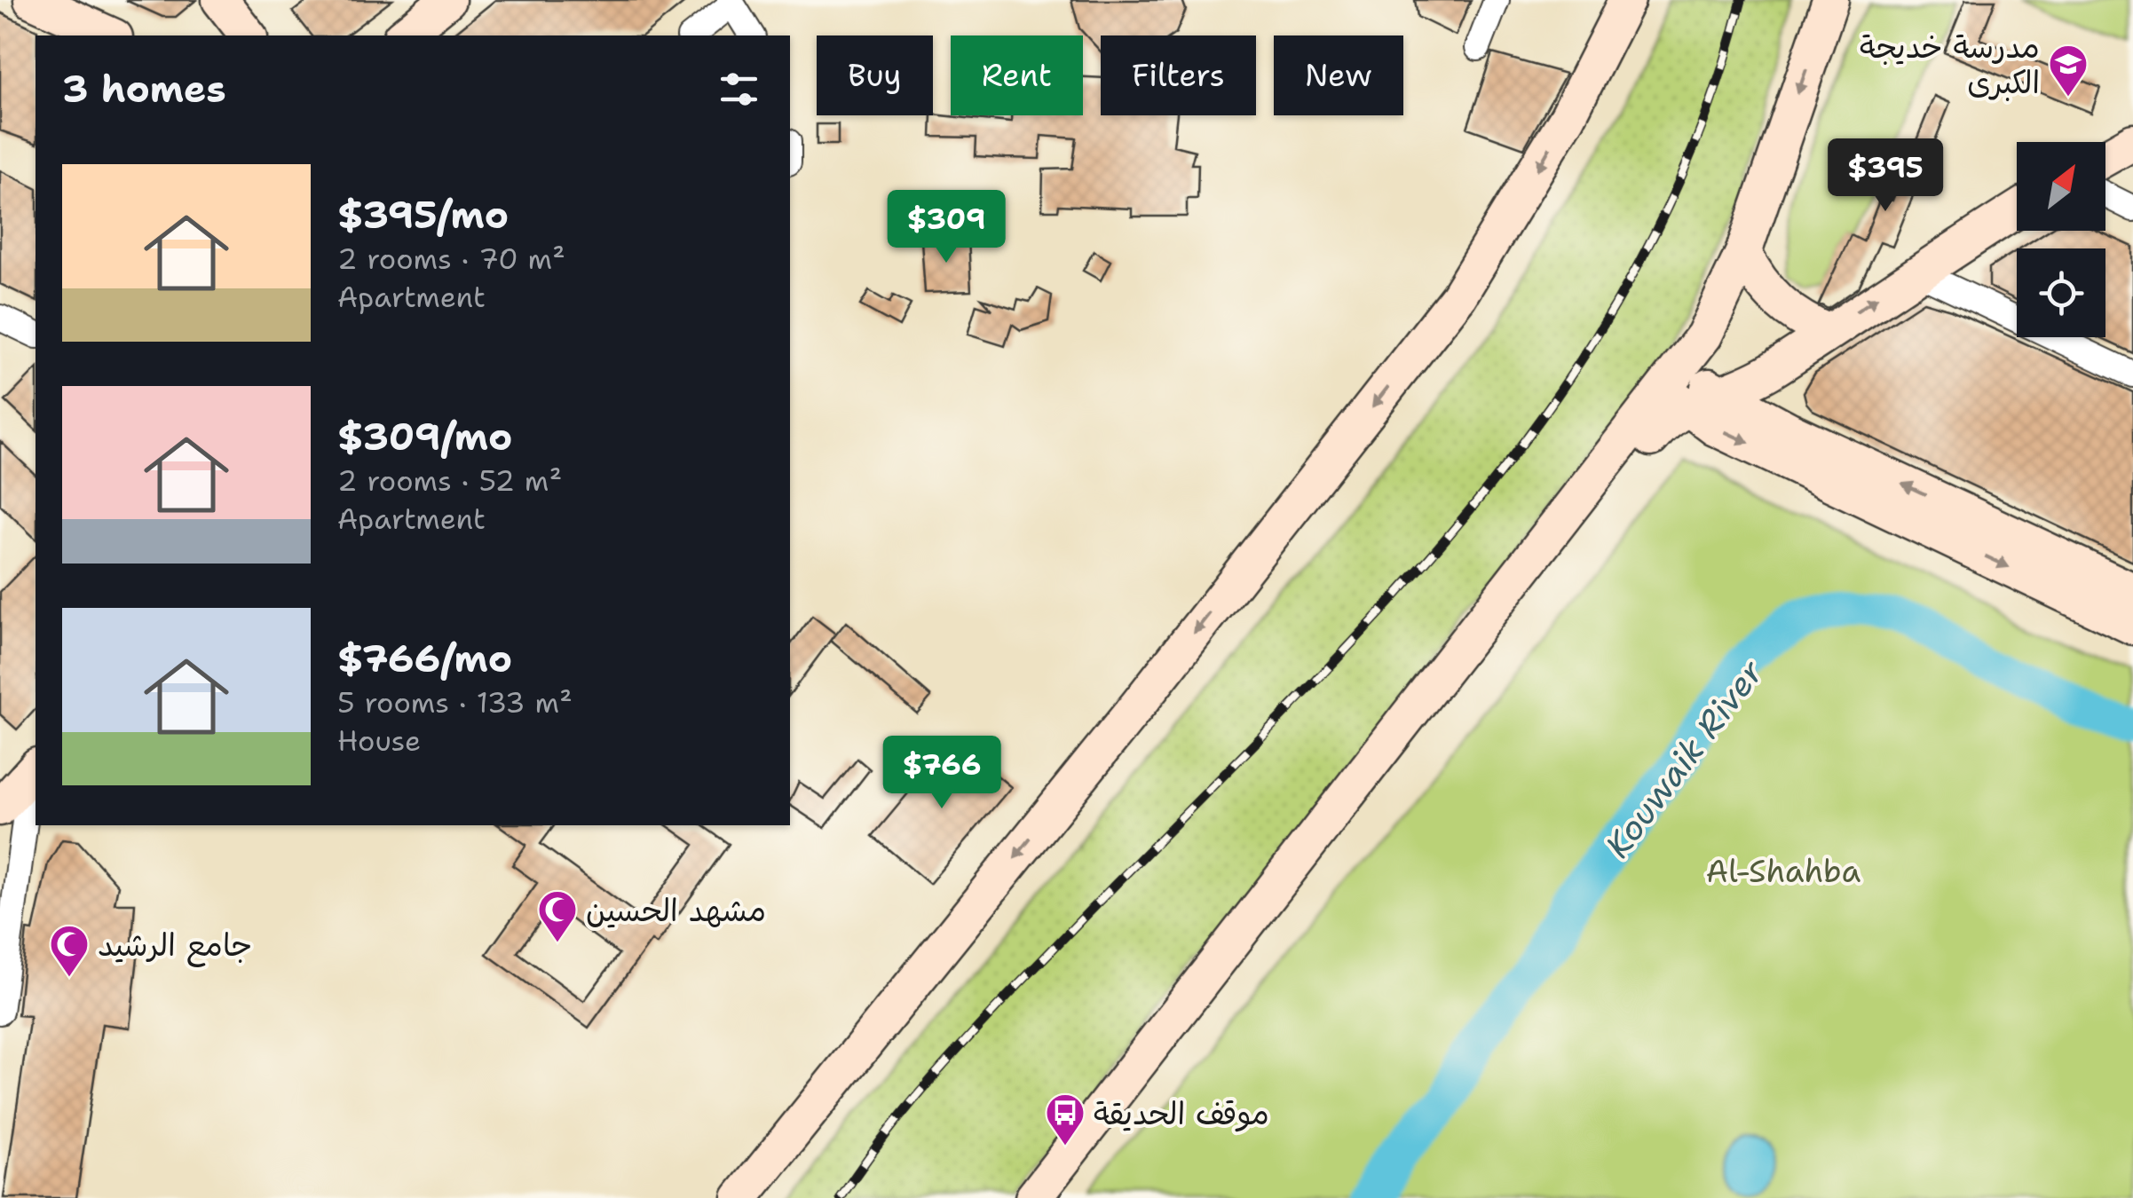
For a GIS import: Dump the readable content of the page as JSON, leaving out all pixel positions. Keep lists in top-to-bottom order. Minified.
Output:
{"water":["Kouwaik River"],"parks":["Al-Shahba"],"places":{"school or university":["مدرسة خديجة الكبرى"],"mosque":["مشهد الحسين","جامع الرشيد"],"bus stop":["موقف الحديقة"]},"north":"top right","page":{"chip":["Buy","Rent","Filters","New"],"heading":"3 homes","price":["$395","$309","$766"],"list":[{"name":"$395/mo","note":"2 rooms · 70 m² · Apartment"},{"name":"$309/mo","note":"2 rooms · 52 m² · Apartment"},{"name":"$766/mo","note":"5 rooms · 133 m² · House"}]}}
